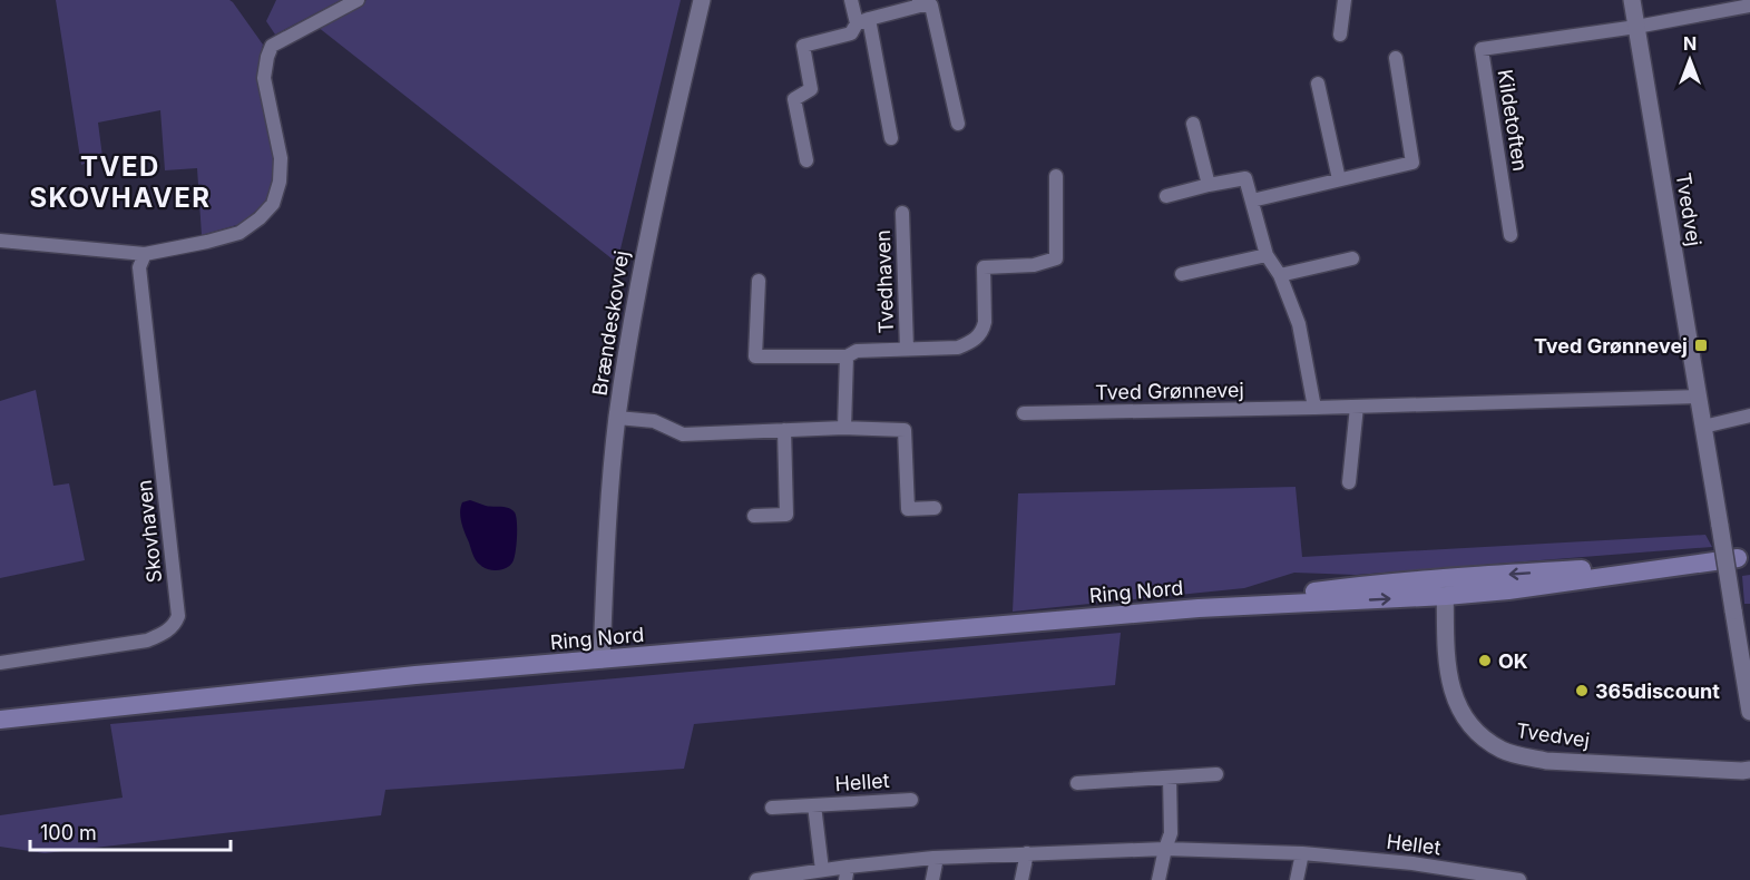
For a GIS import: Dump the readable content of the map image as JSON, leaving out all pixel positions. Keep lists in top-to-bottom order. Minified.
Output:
{"streets":{"main road":["Ring Nord"],"street":["Kildetoften","Tvedvej","Tvedhaven","Brændeskovvej","Tved Grønnevej","Skovhaven","Hellet"]},"crossings":[["Kildetoften","Tvedvej"],["Tvedvej","Tved Grønnevej"],["Tvedvej","Ring Nord"],["Brændeskovvej","Ring Nord"]],"districts":["TVED SKOVHAVER"],"places":{"transit":["Tved Grønnevej"],"other":["OK","365discount"]},"scale_bar":"100 m","north":"top"}
